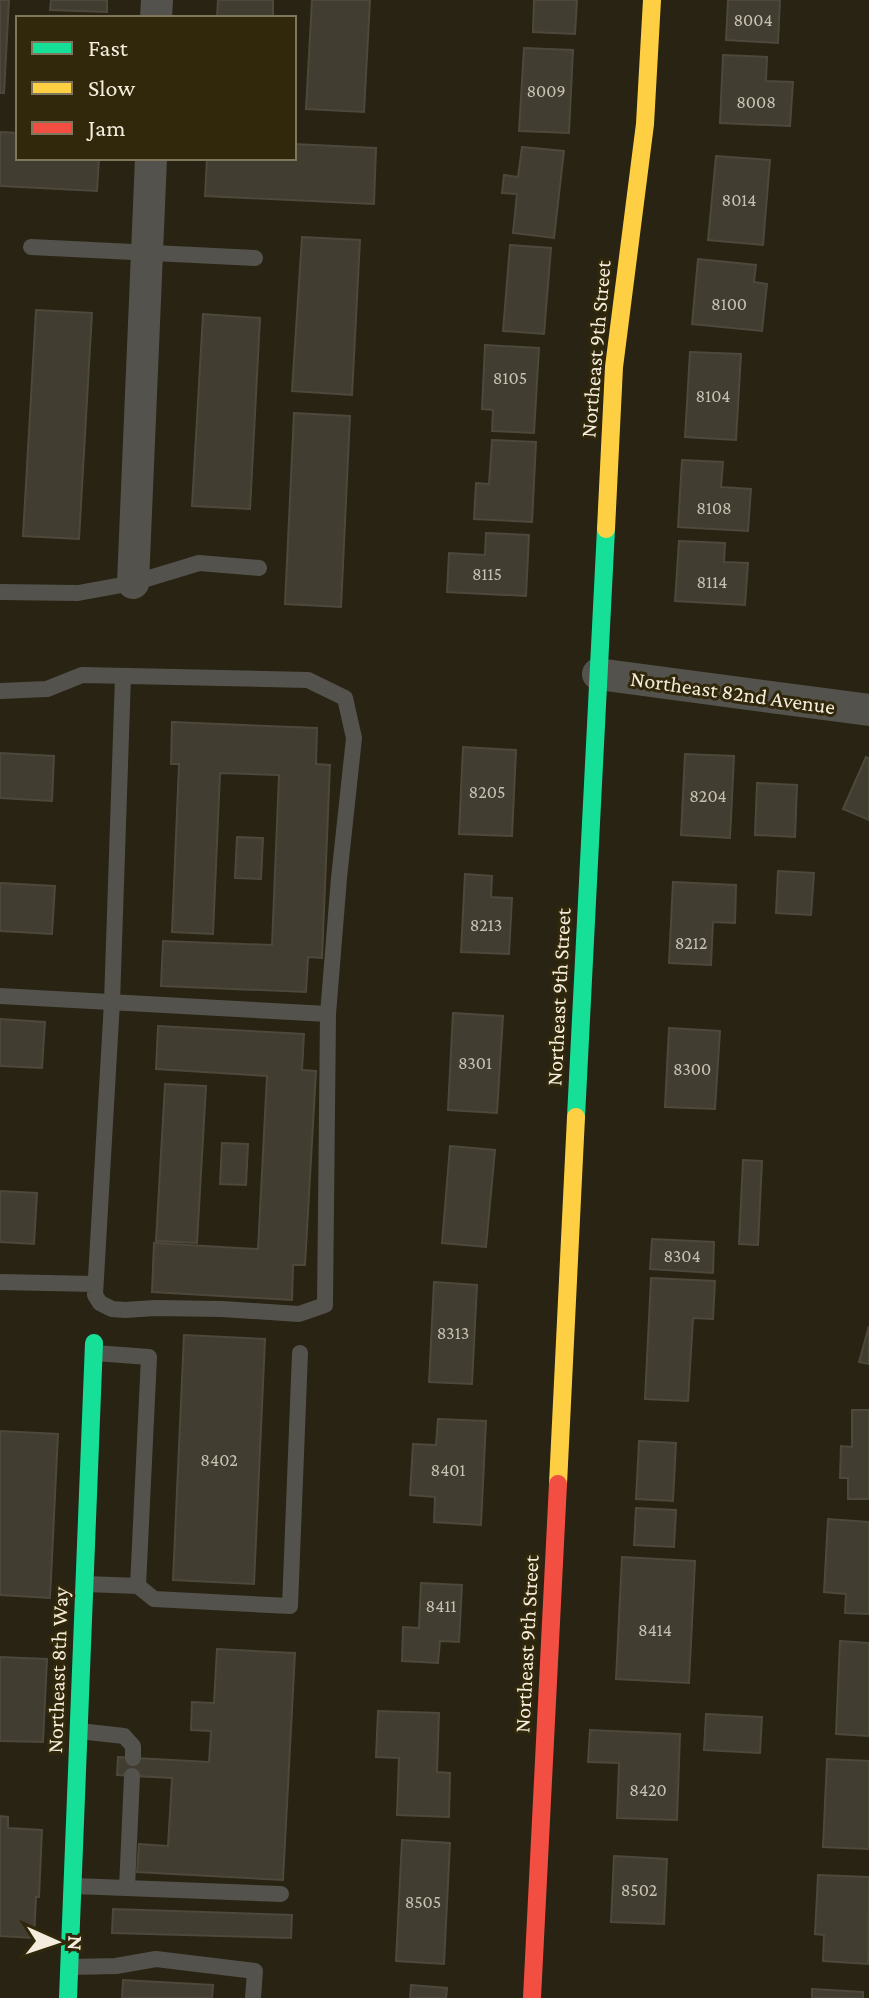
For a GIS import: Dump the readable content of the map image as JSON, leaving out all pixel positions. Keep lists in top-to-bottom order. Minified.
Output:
{"streets":{"street":["Northeast 9th Street","Northeast 82nd Avenue","Northeast 8th Way"]},"crossings":[["Northeast 9th Street","Northeast 82nd Avenue"]],"house_numbers":["8004","8009","8008","8014","8100","8105","8104","8108","8115","8114","8205","8204","8213","8212","8301","8300","8304","8313","8402","8401","8411","8414","8420","8502","8505"],"legend":["Fast","Slow","Jam"],"north":"right"}
